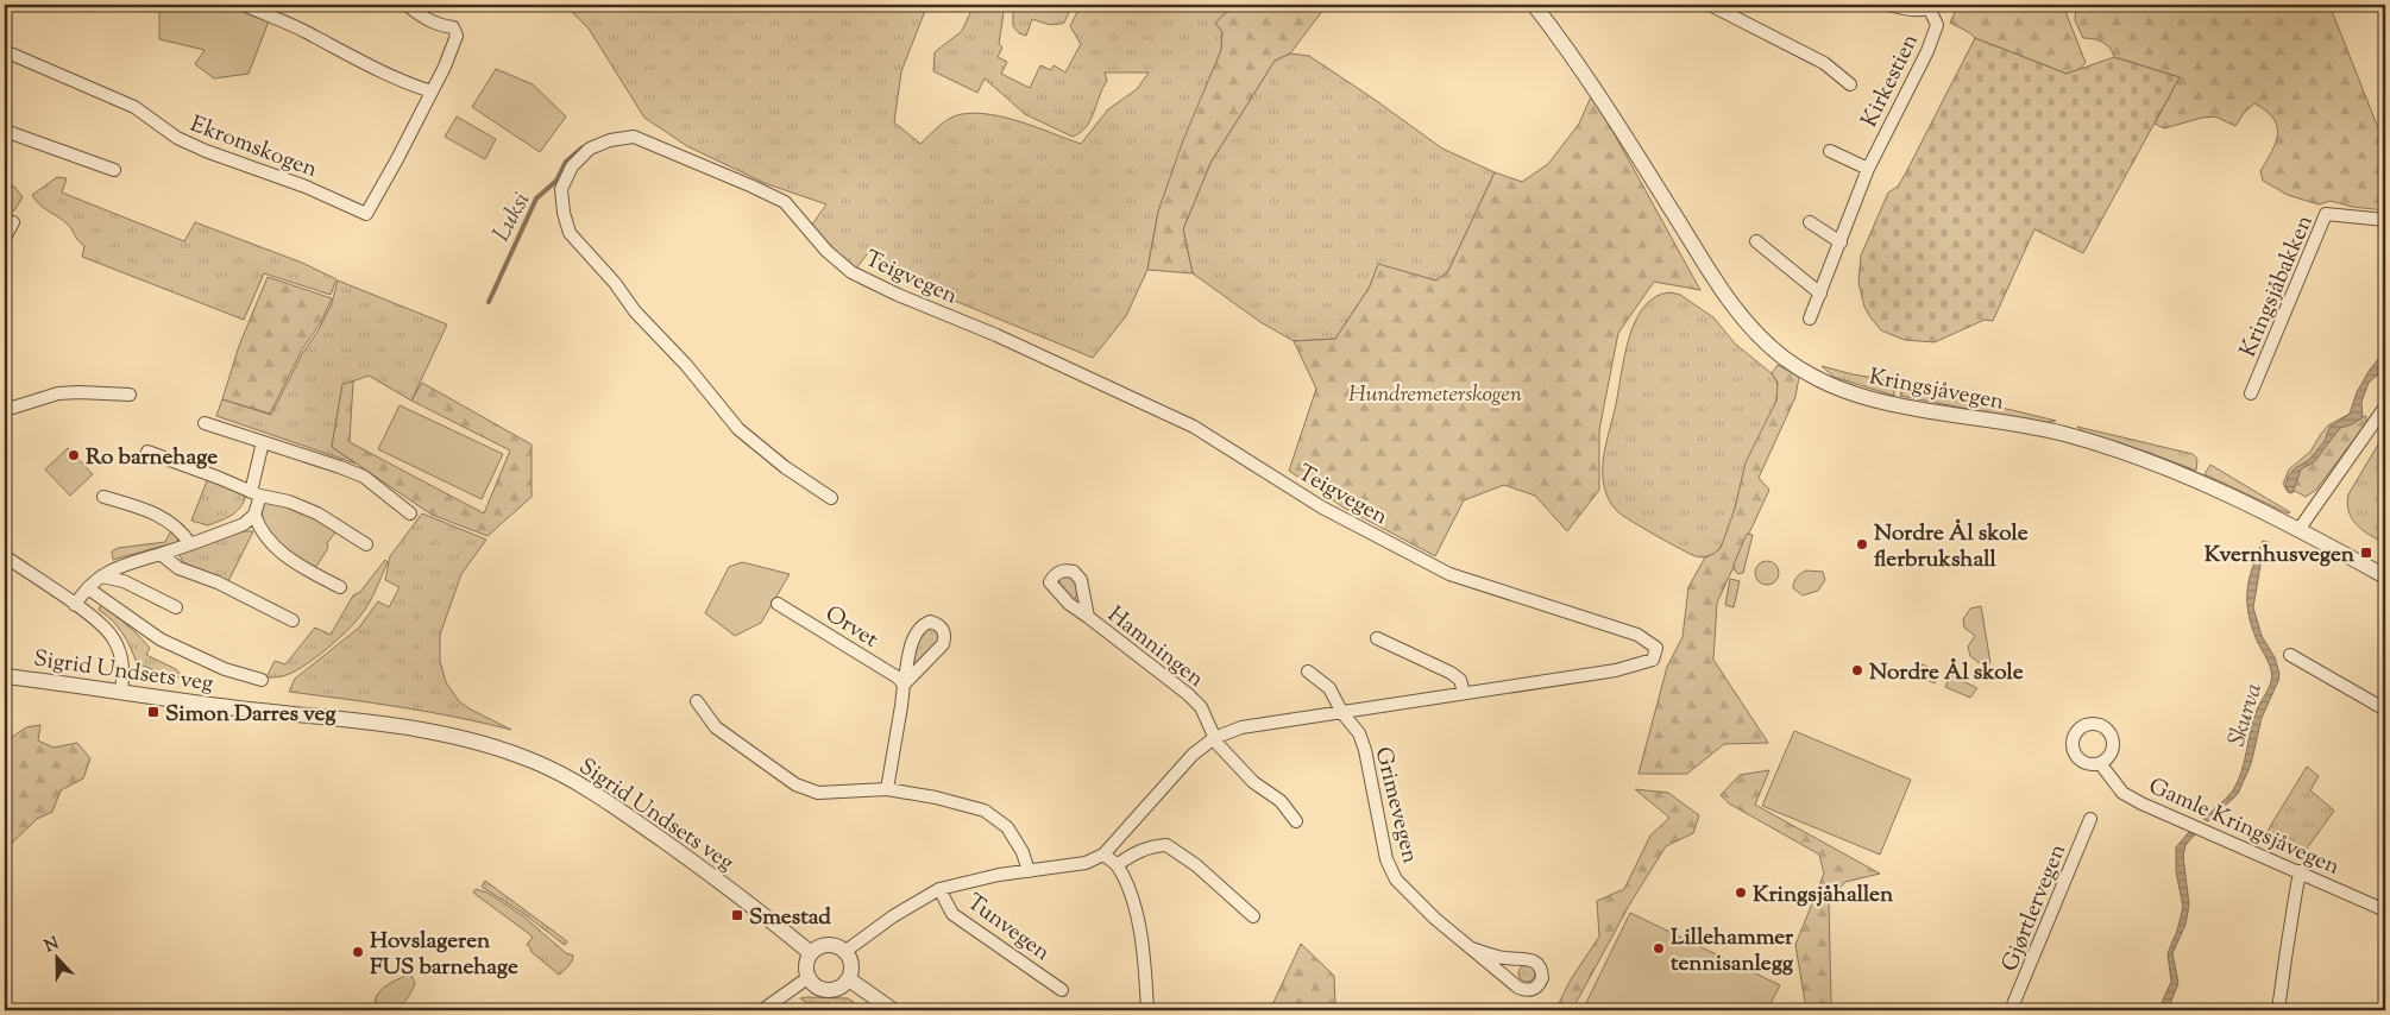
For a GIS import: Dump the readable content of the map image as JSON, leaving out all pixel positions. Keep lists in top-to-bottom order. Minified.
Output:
{"streets":{"street":["Kirkestien","Ekromskogen","Teigvegen","Kringsjåbakken","Kringsjåvegen","Orvet","Hamningen","Sigrid Undsets veg","Grimevegen","Gamle Kringsjåvegen","Gjørtlervegen","Tunvegen"]},"water":["Luksi","Skurva"],"parks":["Hundremeterskogen"],"places":{"other":["Ro barnehage","Nordre Ål skole flerbrukshall","Nordre Ål skole","Kringsjåhallen","Lillehammer tennisanlegg","Hovslageren FUS barnehage"],"transit":["Kvernhusvegen","Simon Darres veg","Smestad"]},"north":"top"}
